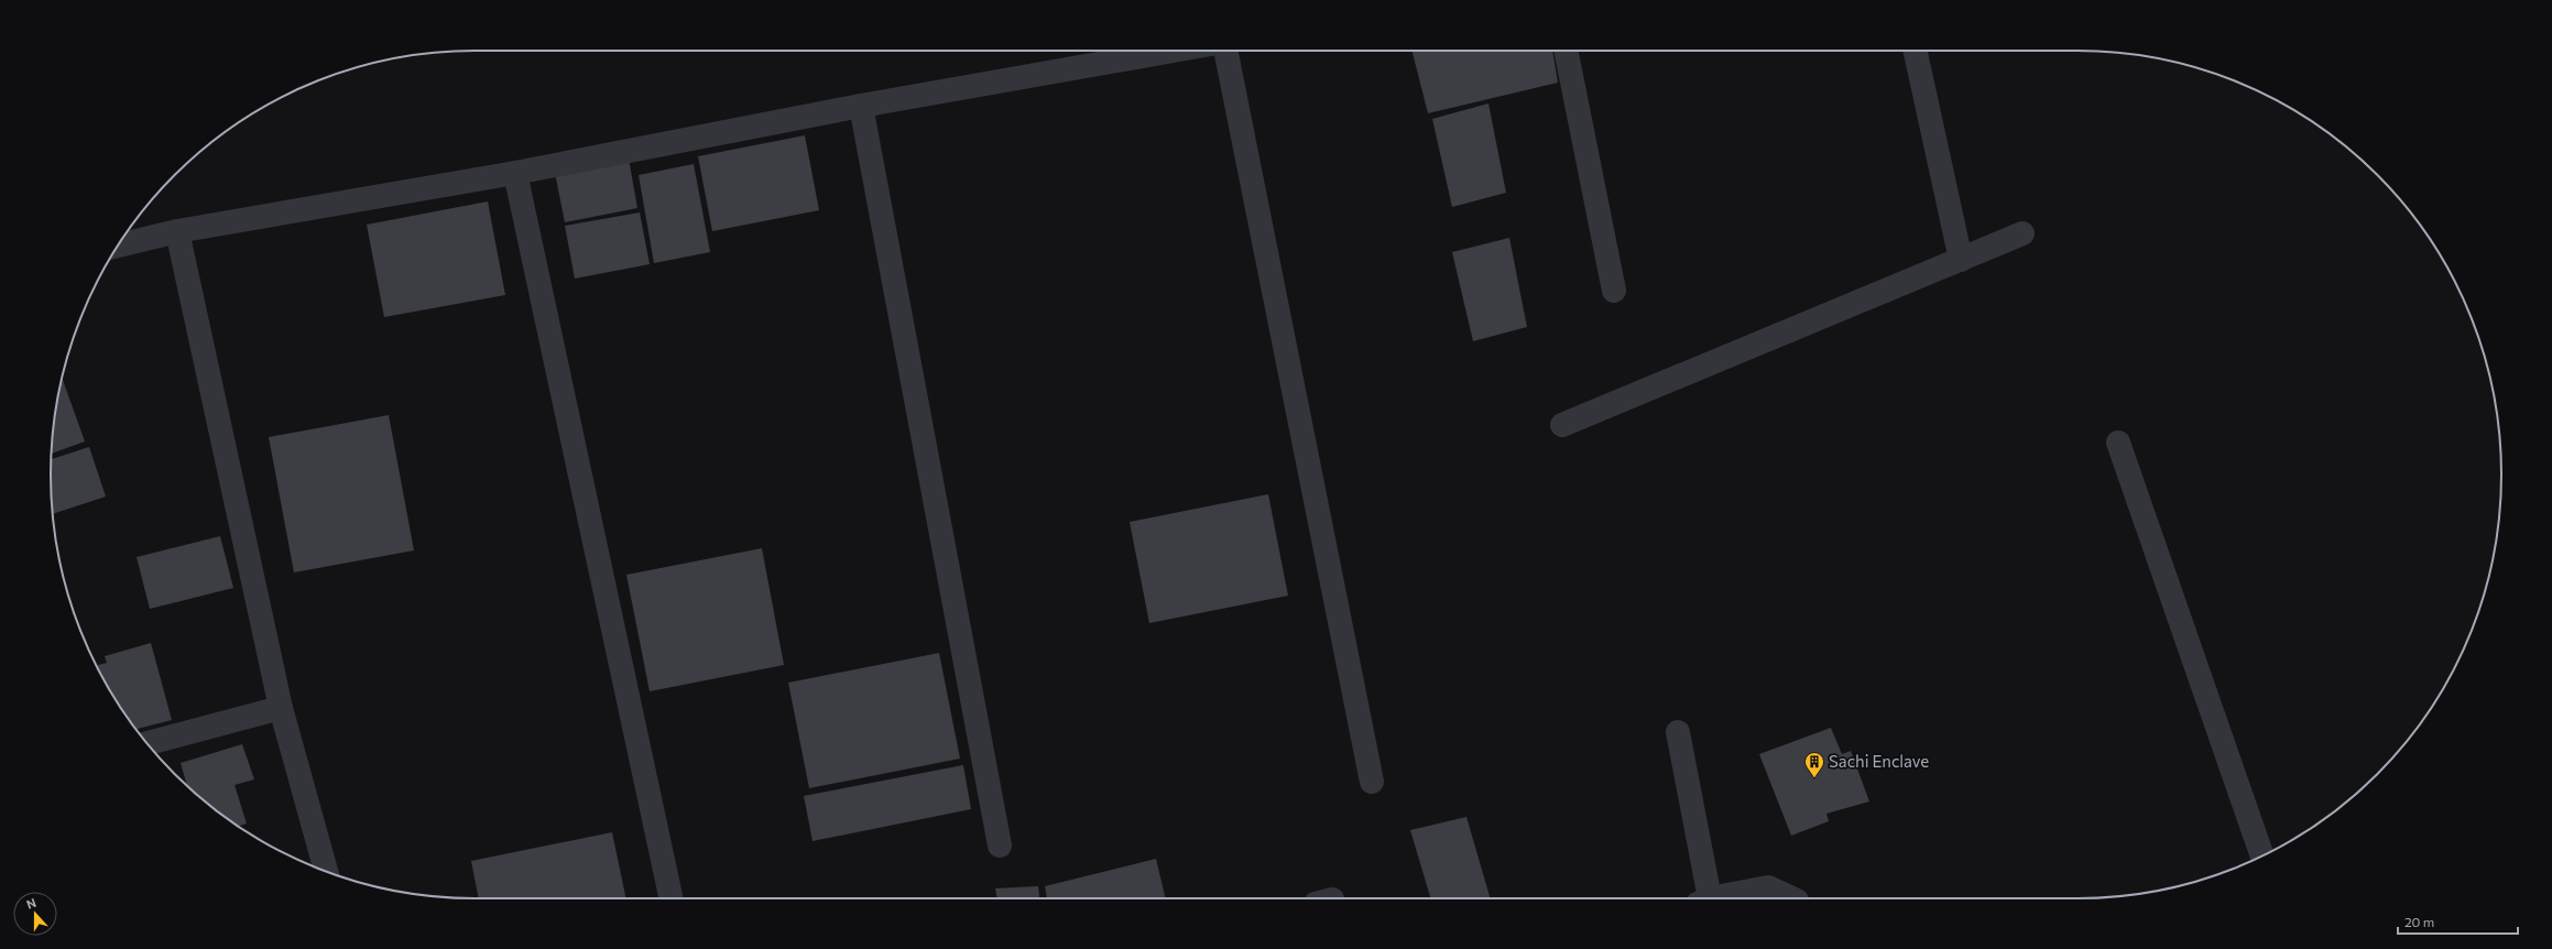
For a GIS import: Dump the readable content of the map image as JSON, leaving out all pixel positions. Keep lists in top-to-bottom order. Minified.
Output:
{"places":{"building":["Sachi Enclave"]},"scale_bar":"20 m","north":"top"}
